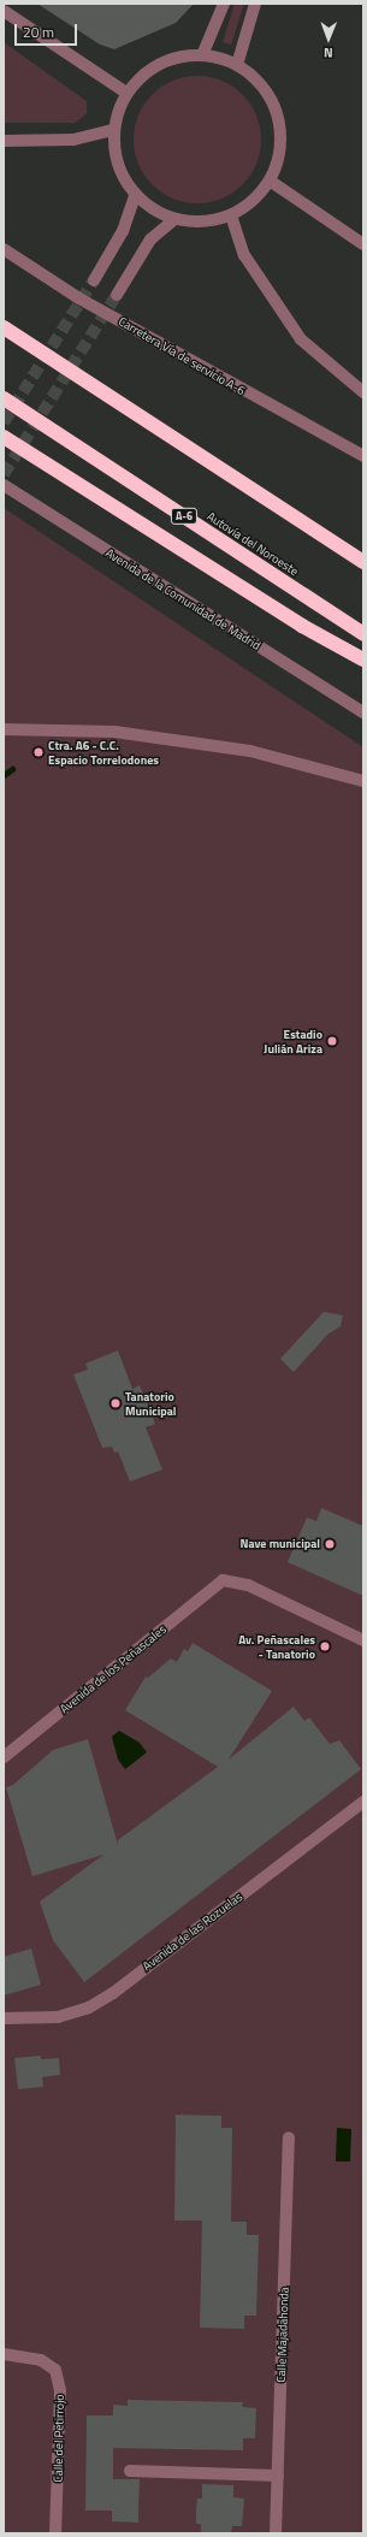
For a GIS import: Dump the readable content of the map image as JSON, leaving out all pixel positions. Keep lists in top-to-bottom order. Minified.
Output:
{"streets":{"highway":["A-6","Autovía del Noroeste"],"street":["Carretera Vía de servicio A-6","Avenida de la Comunidad de Madrid","Avenida de los Peñascales","Avenida de las Rozuelas","Calle Majadahonda","Calle del Petirrojo"]},"places":["Ctra. A6 - C.C. Espacio Torrelodones","Estadio Julián Ariza","Tanatorio Municipal","Nave municipal","Av. Peñascales - Tanatorio"],"scale_bar":"20 m","north":"bottom"}
